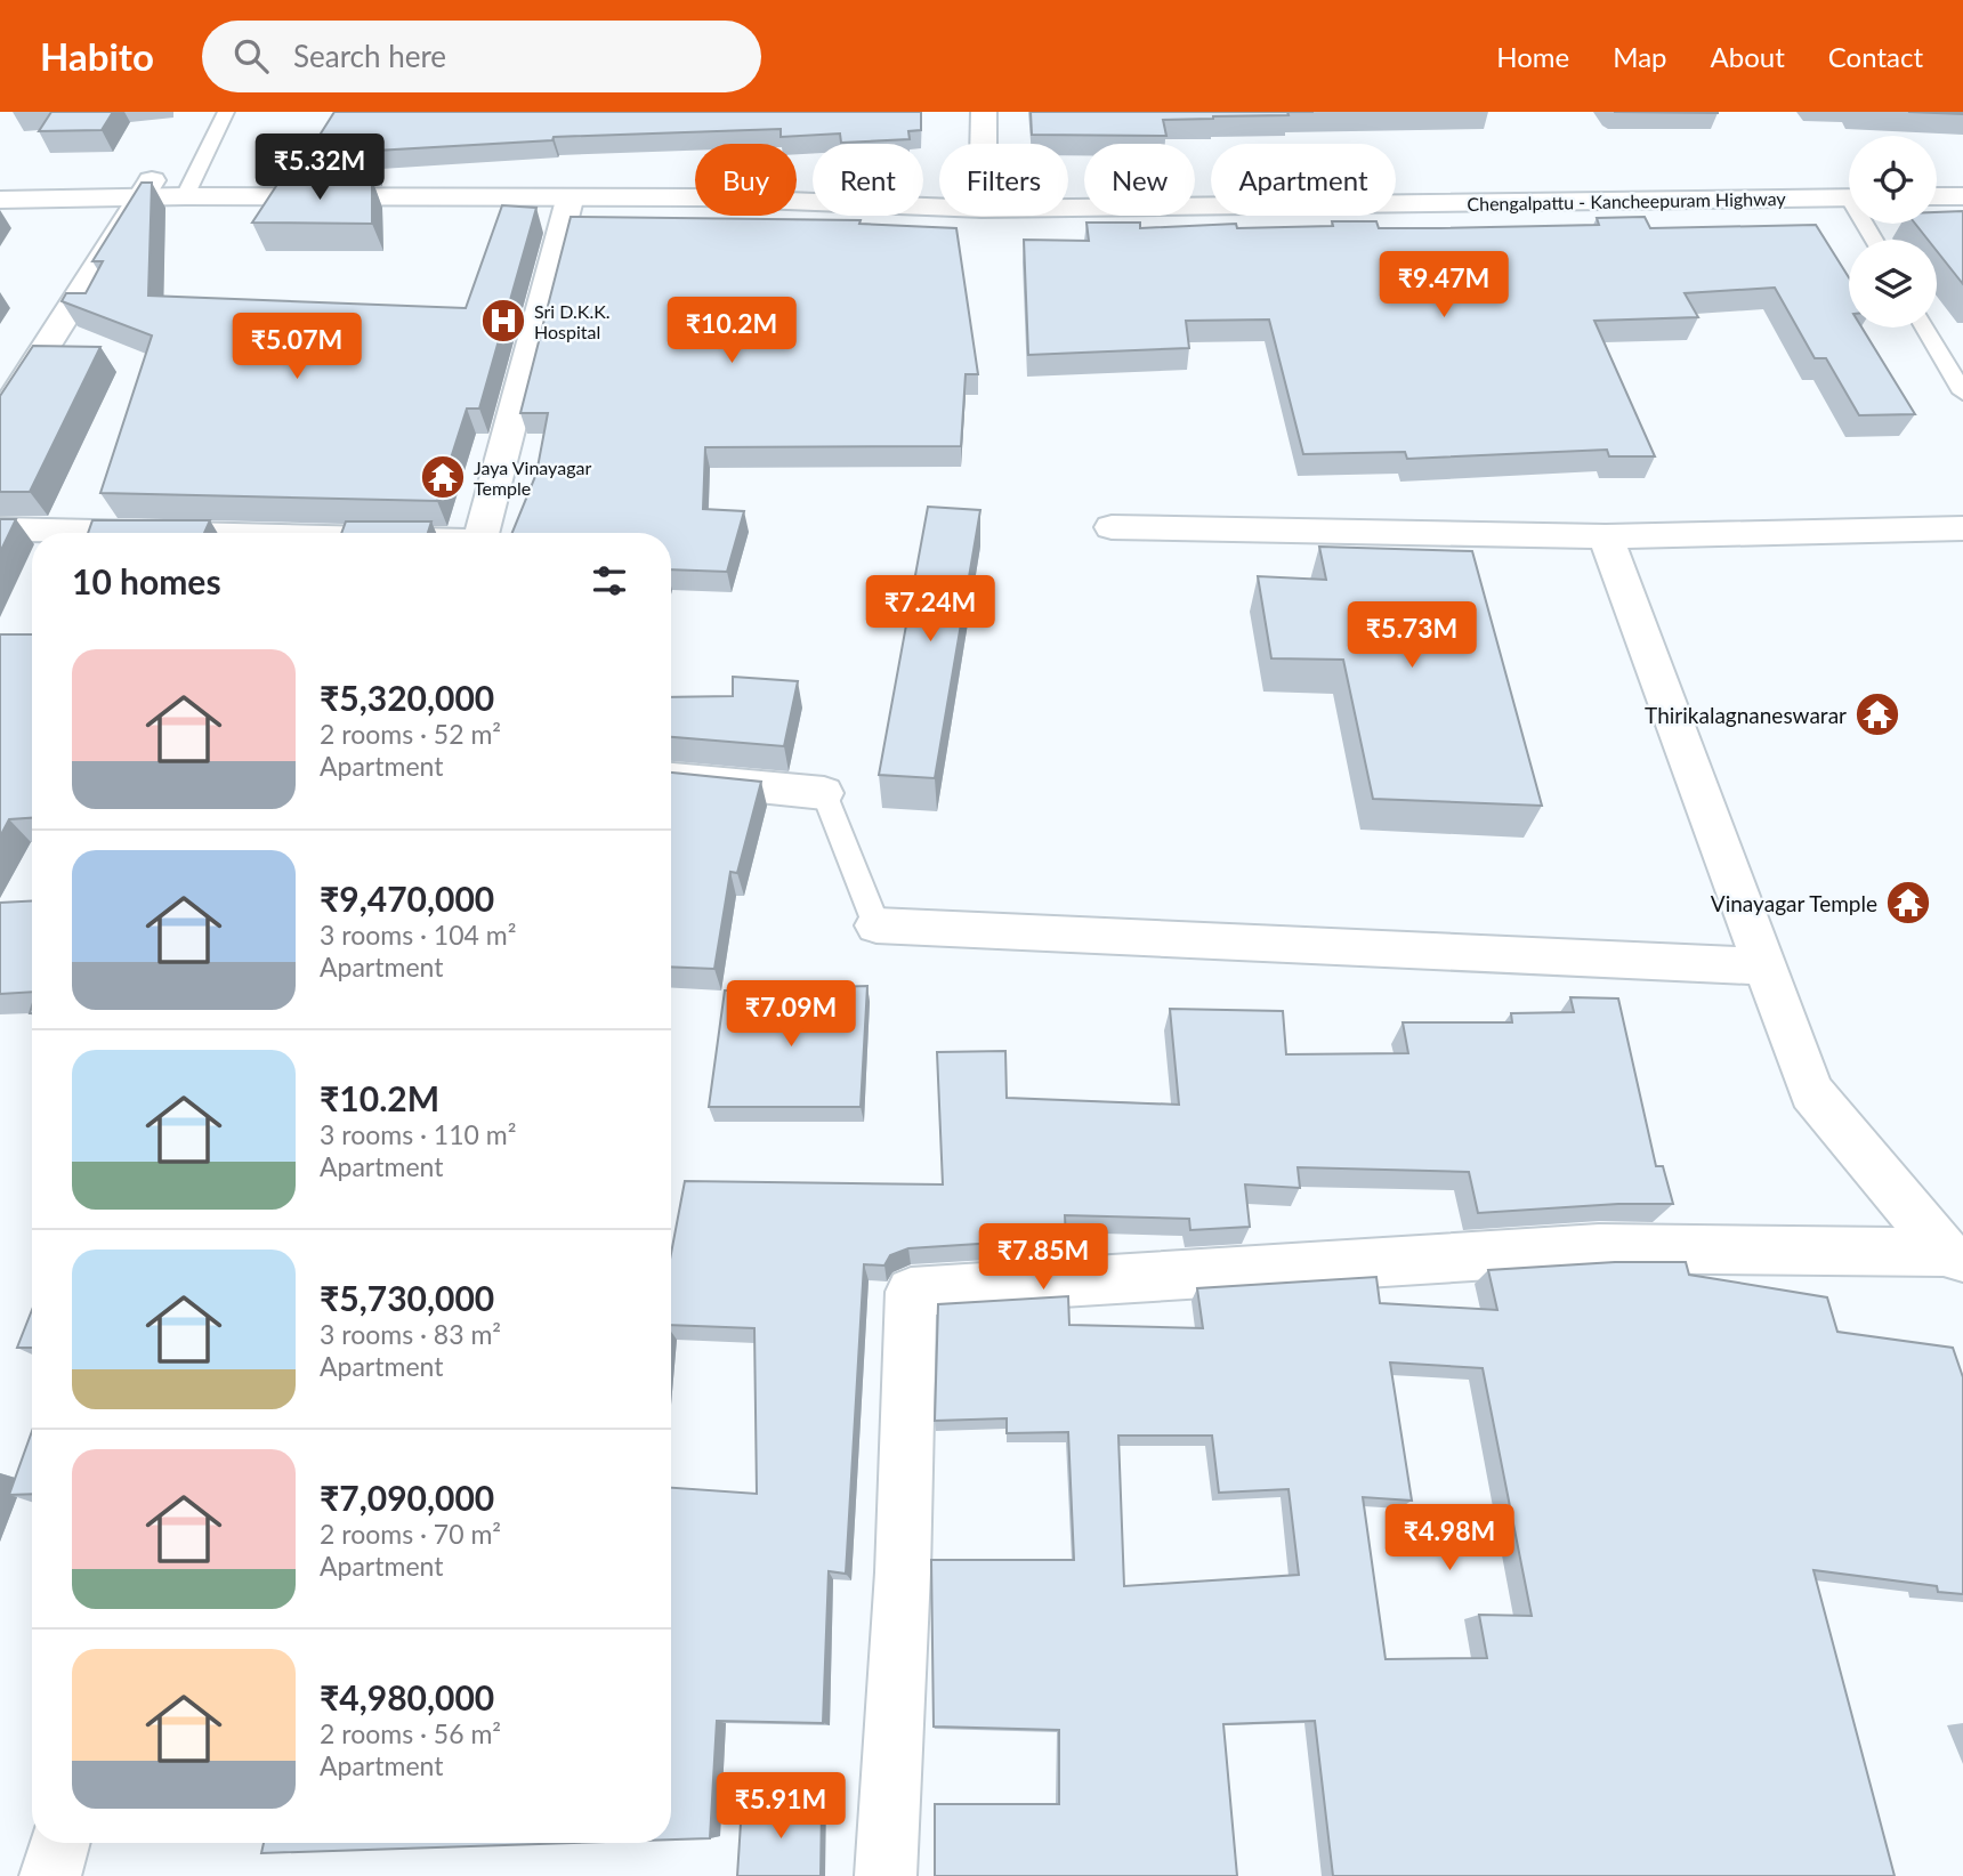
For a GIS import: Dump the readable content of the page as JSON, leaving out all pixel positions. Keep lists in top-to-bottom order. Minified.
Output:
{"streets":{"main road":["Chengalpattu - Kancheepuram Highway"]},"places":{"hospital":["Sri D.K.K. Hospital"],"temple":["Jaya Vinayagar Temple","Thirikalagnaneswarar","Vinayagar Temple"]},"page":{"header":"Habito","search":"Search here","nav":["Home","Map","About","Contact"],"price":["₹5.32M","₹9.47M","₹10.2M","₹5.07M","₹7.24M","₹5.73M","₹7.09M","₹7.85M","₹4.98M","₹5.91M"],"chip":["Buy","Rent","Filters","New","Apartment"],"heading":"10 homes","list":[{"name":"₹5,320,000","note":"2 rooms · 52 m² · Apartment"},{"name":"₹9,470,000","note":"3 rooms · 104 m² · Apartment"},{"name":"₹10.2M","note":"3 rooms · 110 m² · Apartment"},{"name":"₹5,730,000","note":"3 rooms · 83 m² · Apartment"},{"name":"₹7,090,000","note":"2 rooms · 70 m² · Apartment"},{"name":"₹4,980,000","note":"2 rooms · 56 m² · Apartment"}]}}
